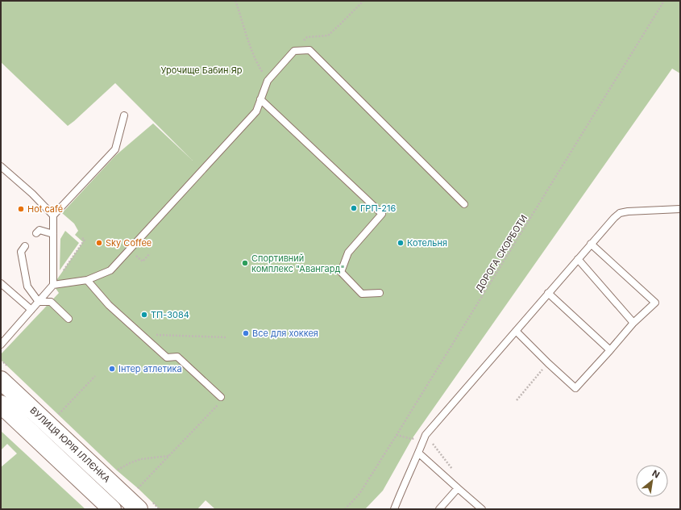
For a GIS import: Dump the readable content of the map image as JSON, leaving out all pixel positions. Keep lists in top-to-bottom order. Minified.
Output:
{"streets":{"main road":["ВУЛИЦЯ ЮРІЯ ІЛЛЄНКА"],"path":["ДОРОГА СКОРБОТИ"]},"parks":["Урочище Бабин Яр"],"places":["ГРП-216","Hot café","Sky Coffee","Котельня","Спортивний комплекс \"Авангард\"","ТП-3084","Все для хоккея","Інтер атлетика"],"north":"top right"}
